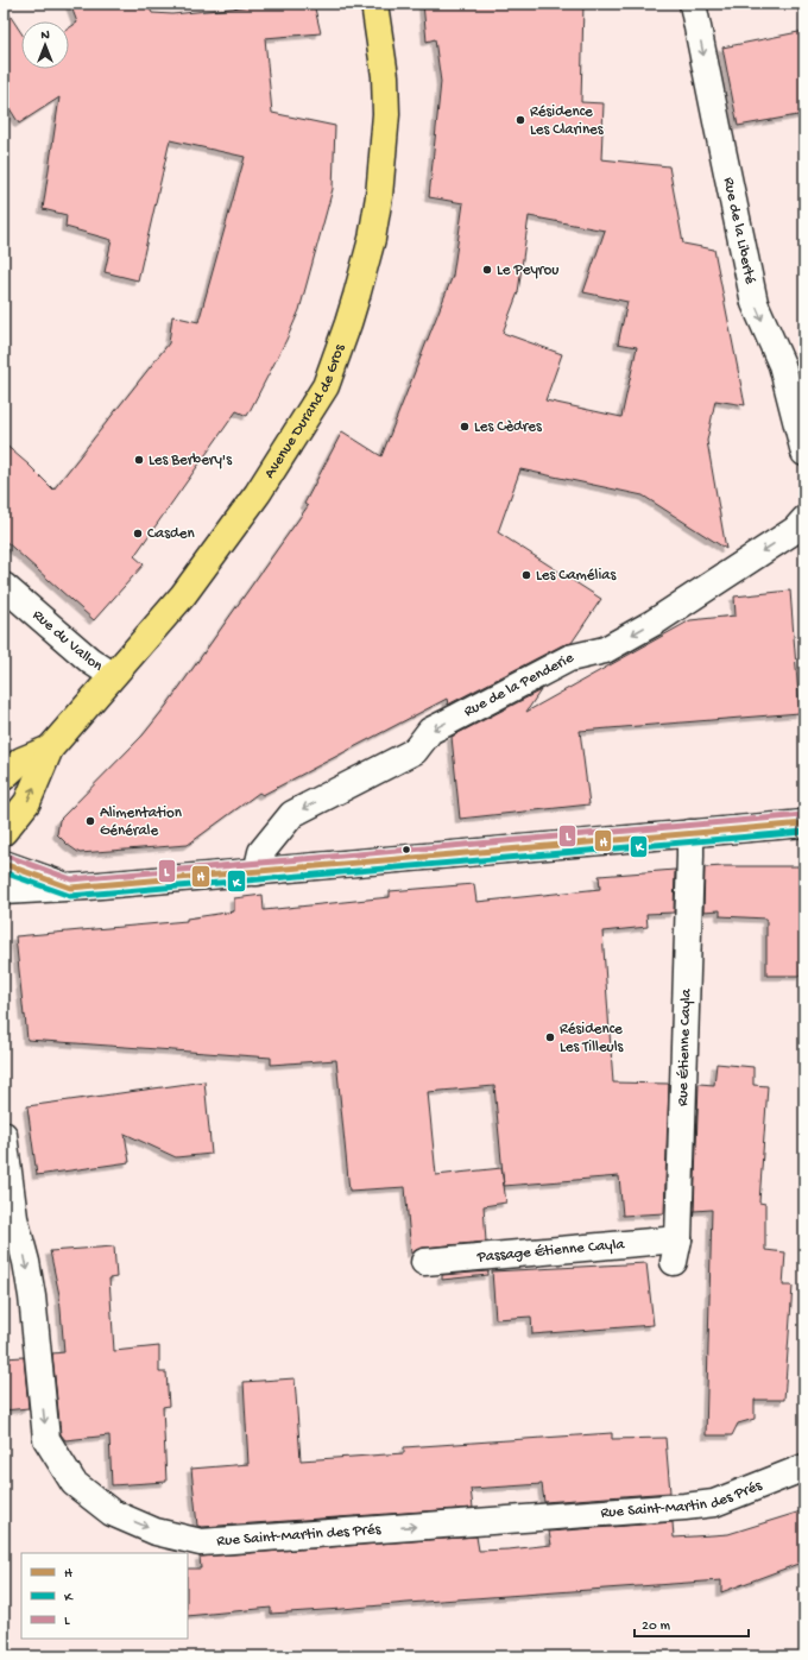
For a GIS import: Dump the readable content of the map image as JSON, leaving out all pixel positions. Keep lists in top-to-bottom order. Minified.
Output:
{"streets":{"main road":["Avenue Durand de Gros"],"street":["Rue de la Liberté","Rue du Vallon","Rue de la Penderie","Rue Étienne Cayla","Passage Étienne Cayla","Rue Saint-Martin des Prés"]},"crossings":[["Avenue Durand de Gros","Rue du Vallon"],["Rue Étienne Cayla","Passage Étienne Cayla"]],"one_way":["Rue de la Liberté","Rue de la Penderie","Rue Saint-Martin des Prés"],"places":["Résidence Les Clarines","Le Peyrou","Les Cèdres","Les Berbery's","Casden","Les Camélias","Alimentation Générale","Résidence Les Tilleuls"],"lines":["transit line L","transit line H","transit line K"],"legend":["H","K","L"],"scale_bar":"20 m","north":"top"}
